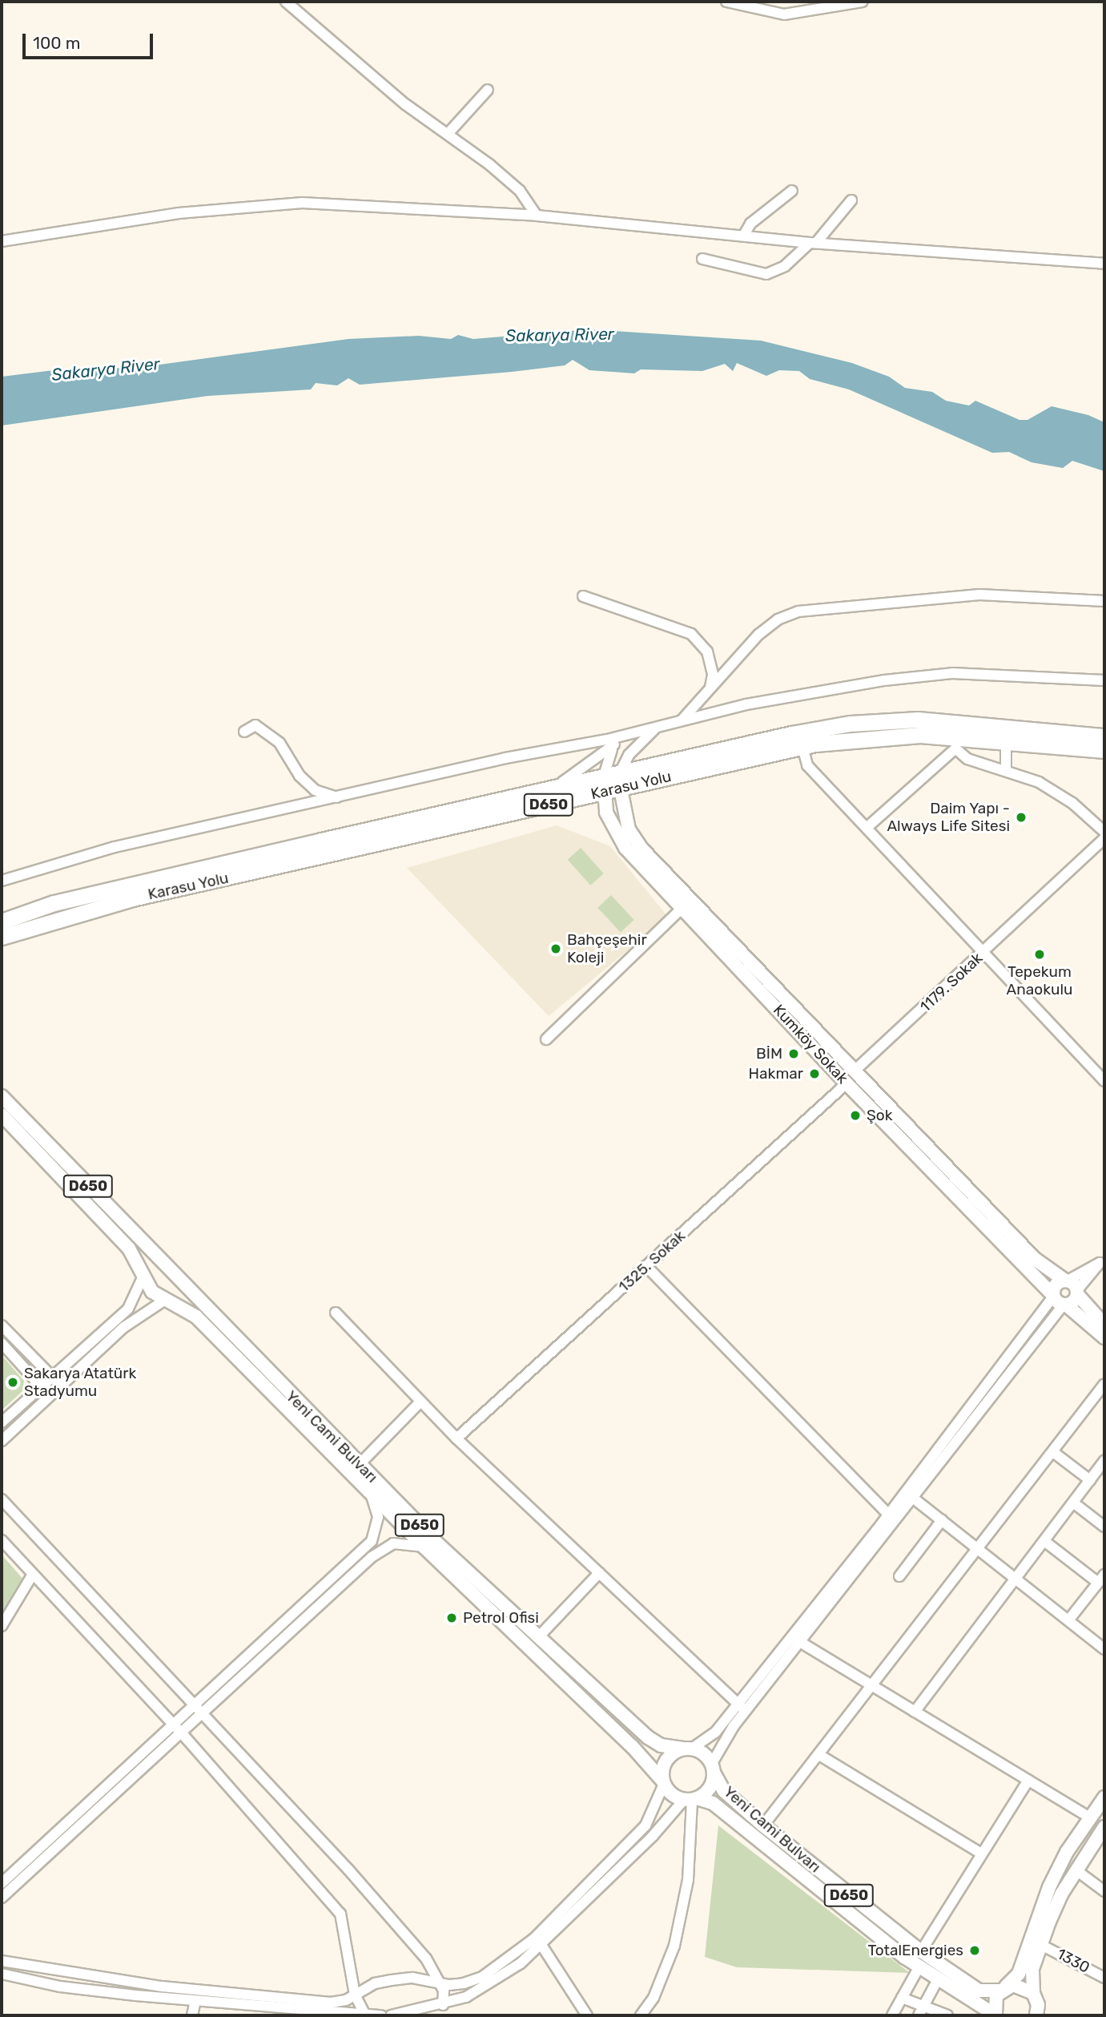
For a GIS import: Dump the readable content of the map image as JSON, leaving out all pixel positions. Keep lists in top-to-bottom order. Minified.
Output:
{"streets":{"highway":["Karasu Yolu","D650"],"main road":["Kumköy Sokak","Yeni Cami Bulvarı"],"street":["1179. Sokak","1325. Sokak","1330"]},"crossings":[["Karasu Yolu","Kumköy Sokak"],["1179. Sokak","Kumköy Sokak"],["Kumköy Sokak","1325. Sokak"]],"water":["Sakarya River"],"places":["Daim Yapı - Always Life Sitesi","Bahçeşehir Koleji","Tepekum Anaokulu","BİM","Hakmar","Şok","Sakarya Atatürk Stadyumu","Petrol Ofisi","TotalEnergies"],"scale_bar":"100 m"}
